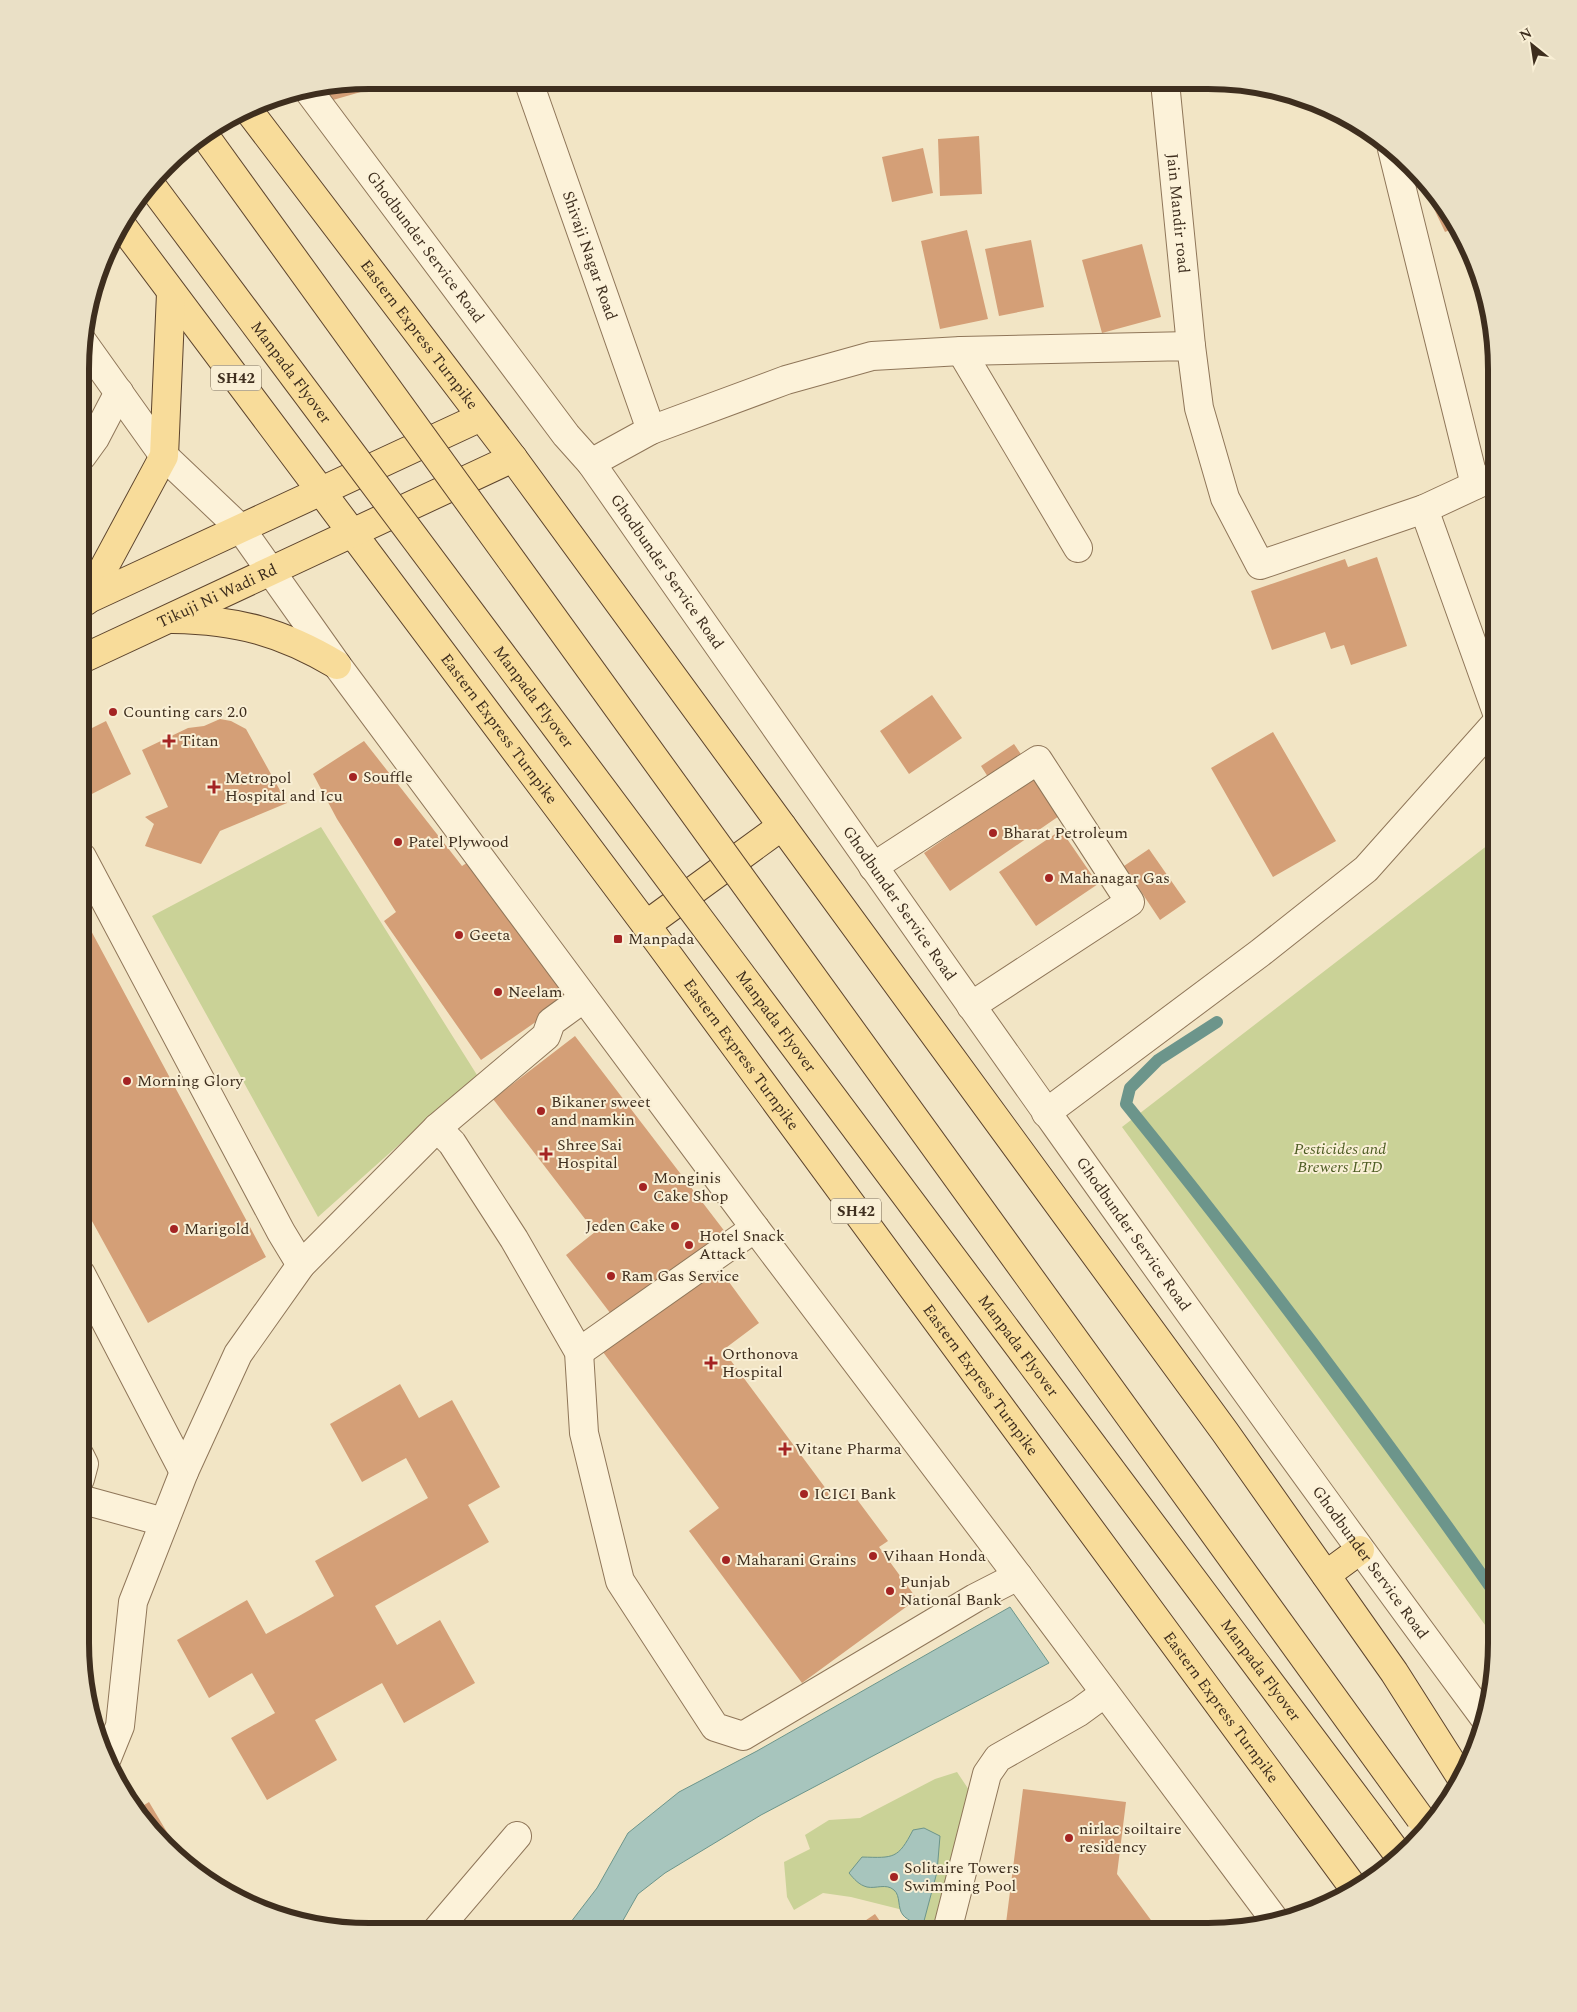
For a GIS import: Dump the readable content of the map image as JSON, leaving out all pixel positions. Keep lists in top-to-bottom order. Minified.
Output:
{"streets":{"main road":["Eastern Express Turnpike","Manpada Flyover","SH42","Tikuji Ni Wadi Rd"],"street":["Jain Mandir road","Ghodbunder Service Road","Shivaji Nagar Road"]},"crossings":[["Eastern Express Turnpike","Tikuji Ni Wadi Rd"]],"parks":["Pesticides and Brewers LTD"],"places":{"other":["Counting cars 2.0","Souffle","Bharat Petroleum","Patel Plywood","Mahanagar Gas","Geeta","Neelam","Morning Glory","Bikaner sweet and namkin","Monginis Cake Shop","Jeden Cake","Marigold","Hotel Snack Attack","Ram Gas Service","ICICI Bank","Vihaan Honda","Maharani Grains","Punjab National Bank","nirlac soiltaire residency","Solitaire Towers Swimming Pool"],"health":["Titan","Metropol Hospital and Icu","Shree Sai Hospital","Orthonova Hospital","Vitane Pharma"],"transit":["Manpada"]},"north":"top left"}
